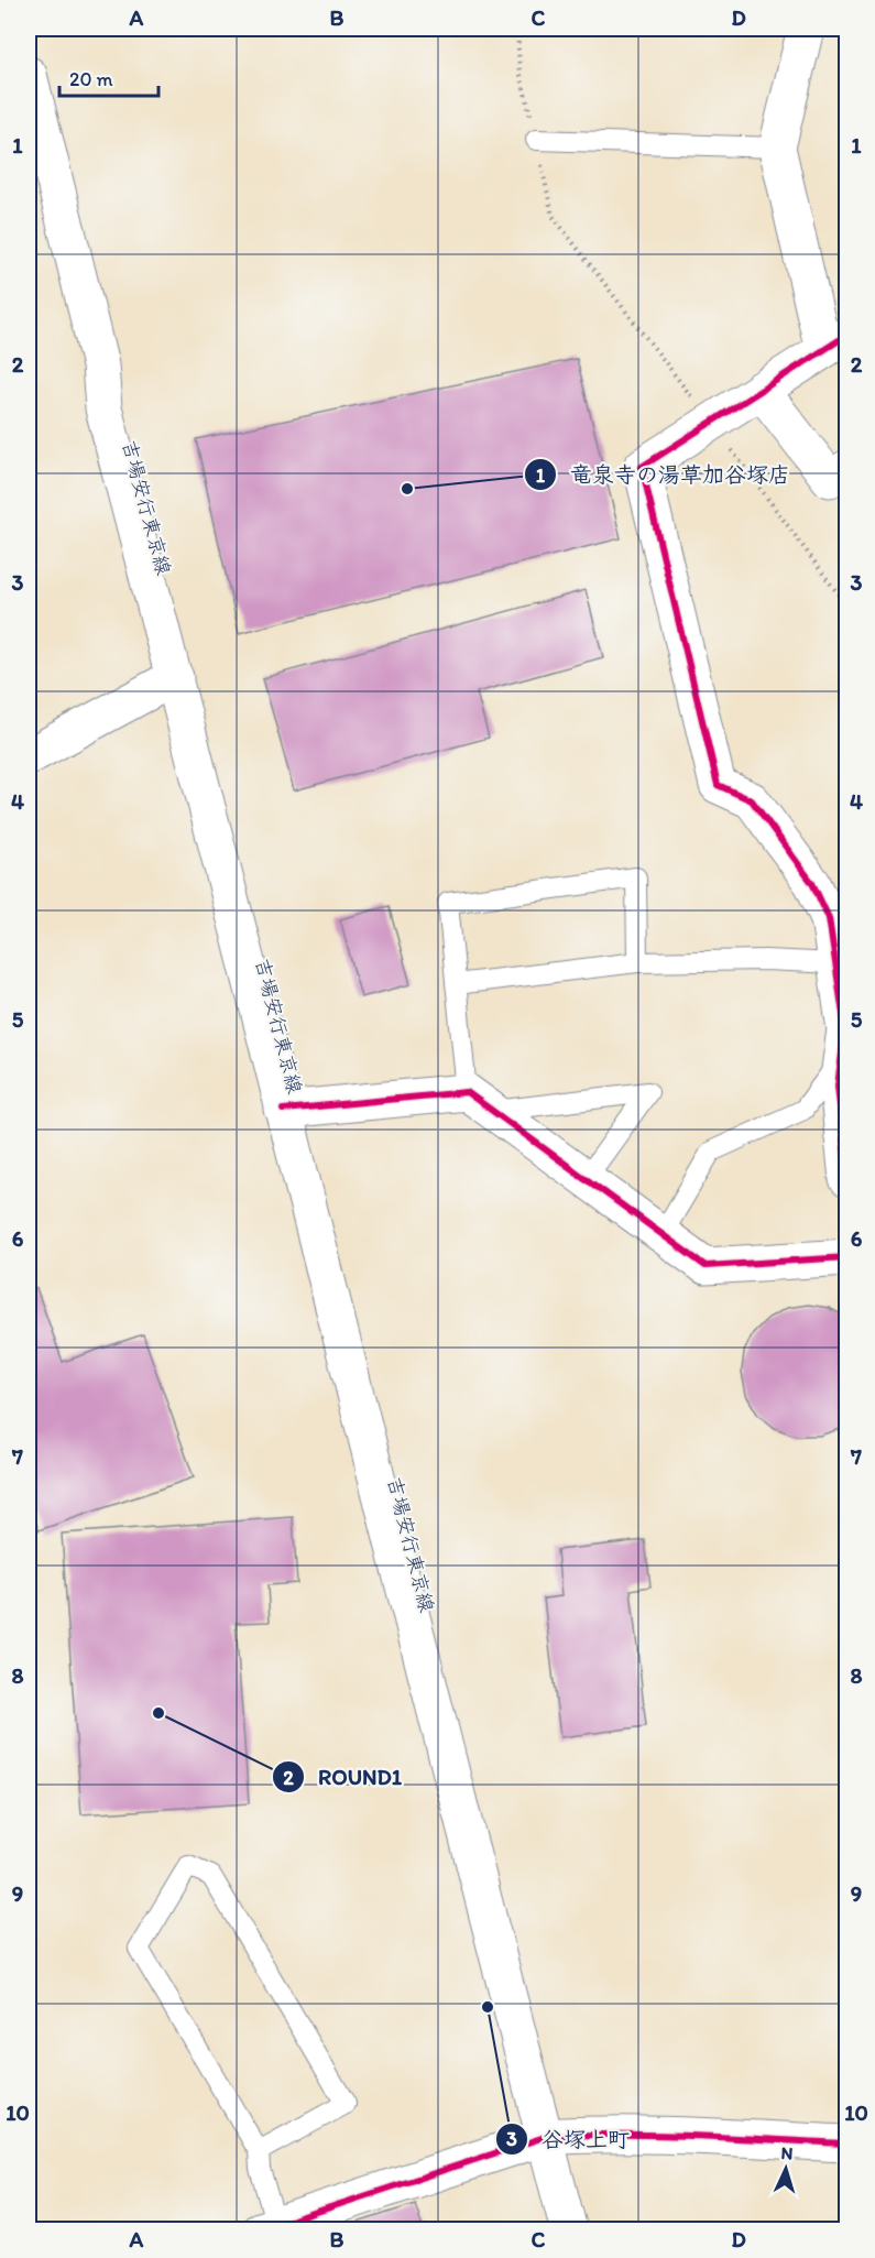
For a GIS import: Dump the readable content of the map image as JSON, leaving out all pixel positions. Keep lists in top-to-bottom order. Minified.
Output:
{"streets":{"street":["吉場安行東京線"]},"places":["竜泉寺の湯草加谷塚店","ROUND1","谷塚上町"],"scale_bar":"20 m","north":"top","grid":{"columns":["A","B","C","D"],"rows":["1","2","3","4","5","6","7","8","9","10"]}}
